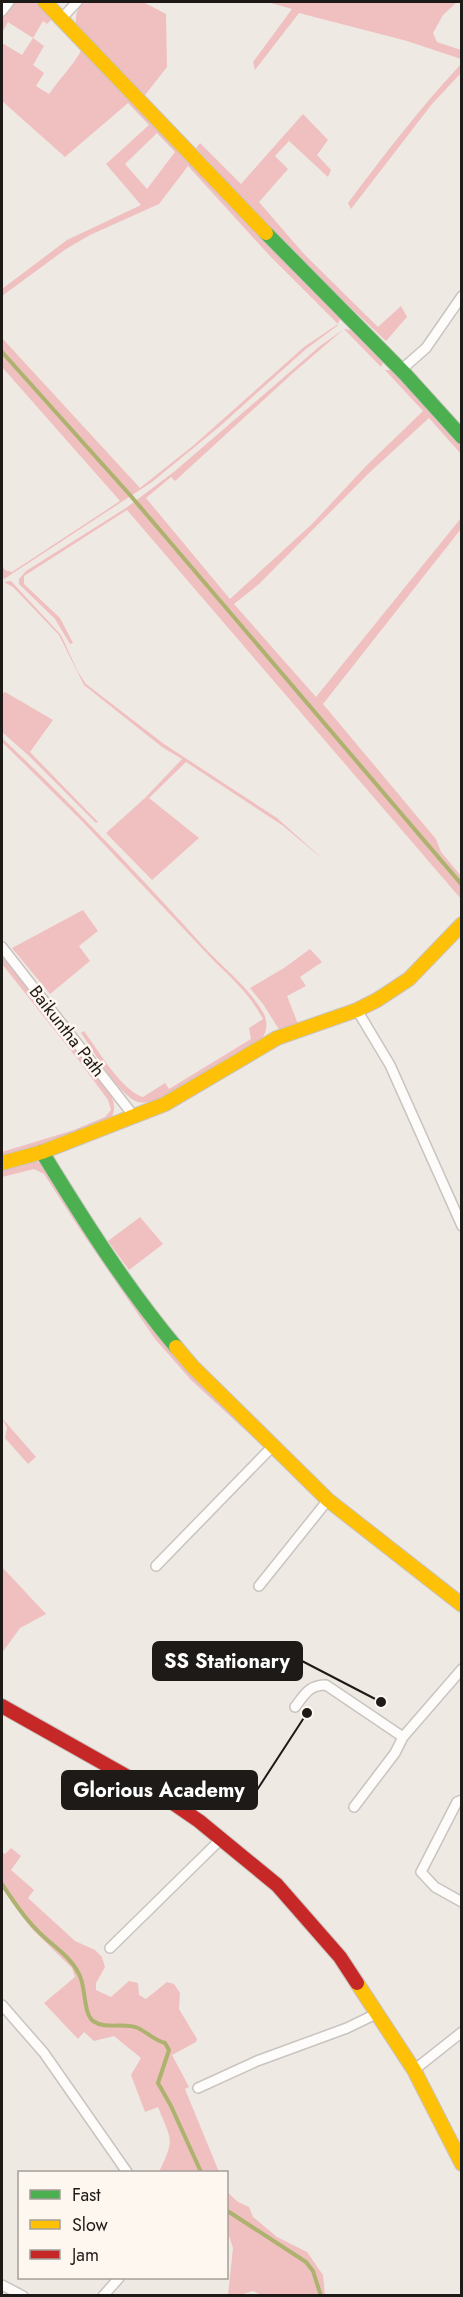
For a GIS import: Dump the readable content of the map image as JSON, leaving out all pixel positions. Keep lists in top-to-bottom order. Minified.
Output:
{"streets":{"street":["Baikuntha Path"]},"places":["SS Stationary","Glorious Academy"],"legend":["Fast","Slow","Jam"]}
